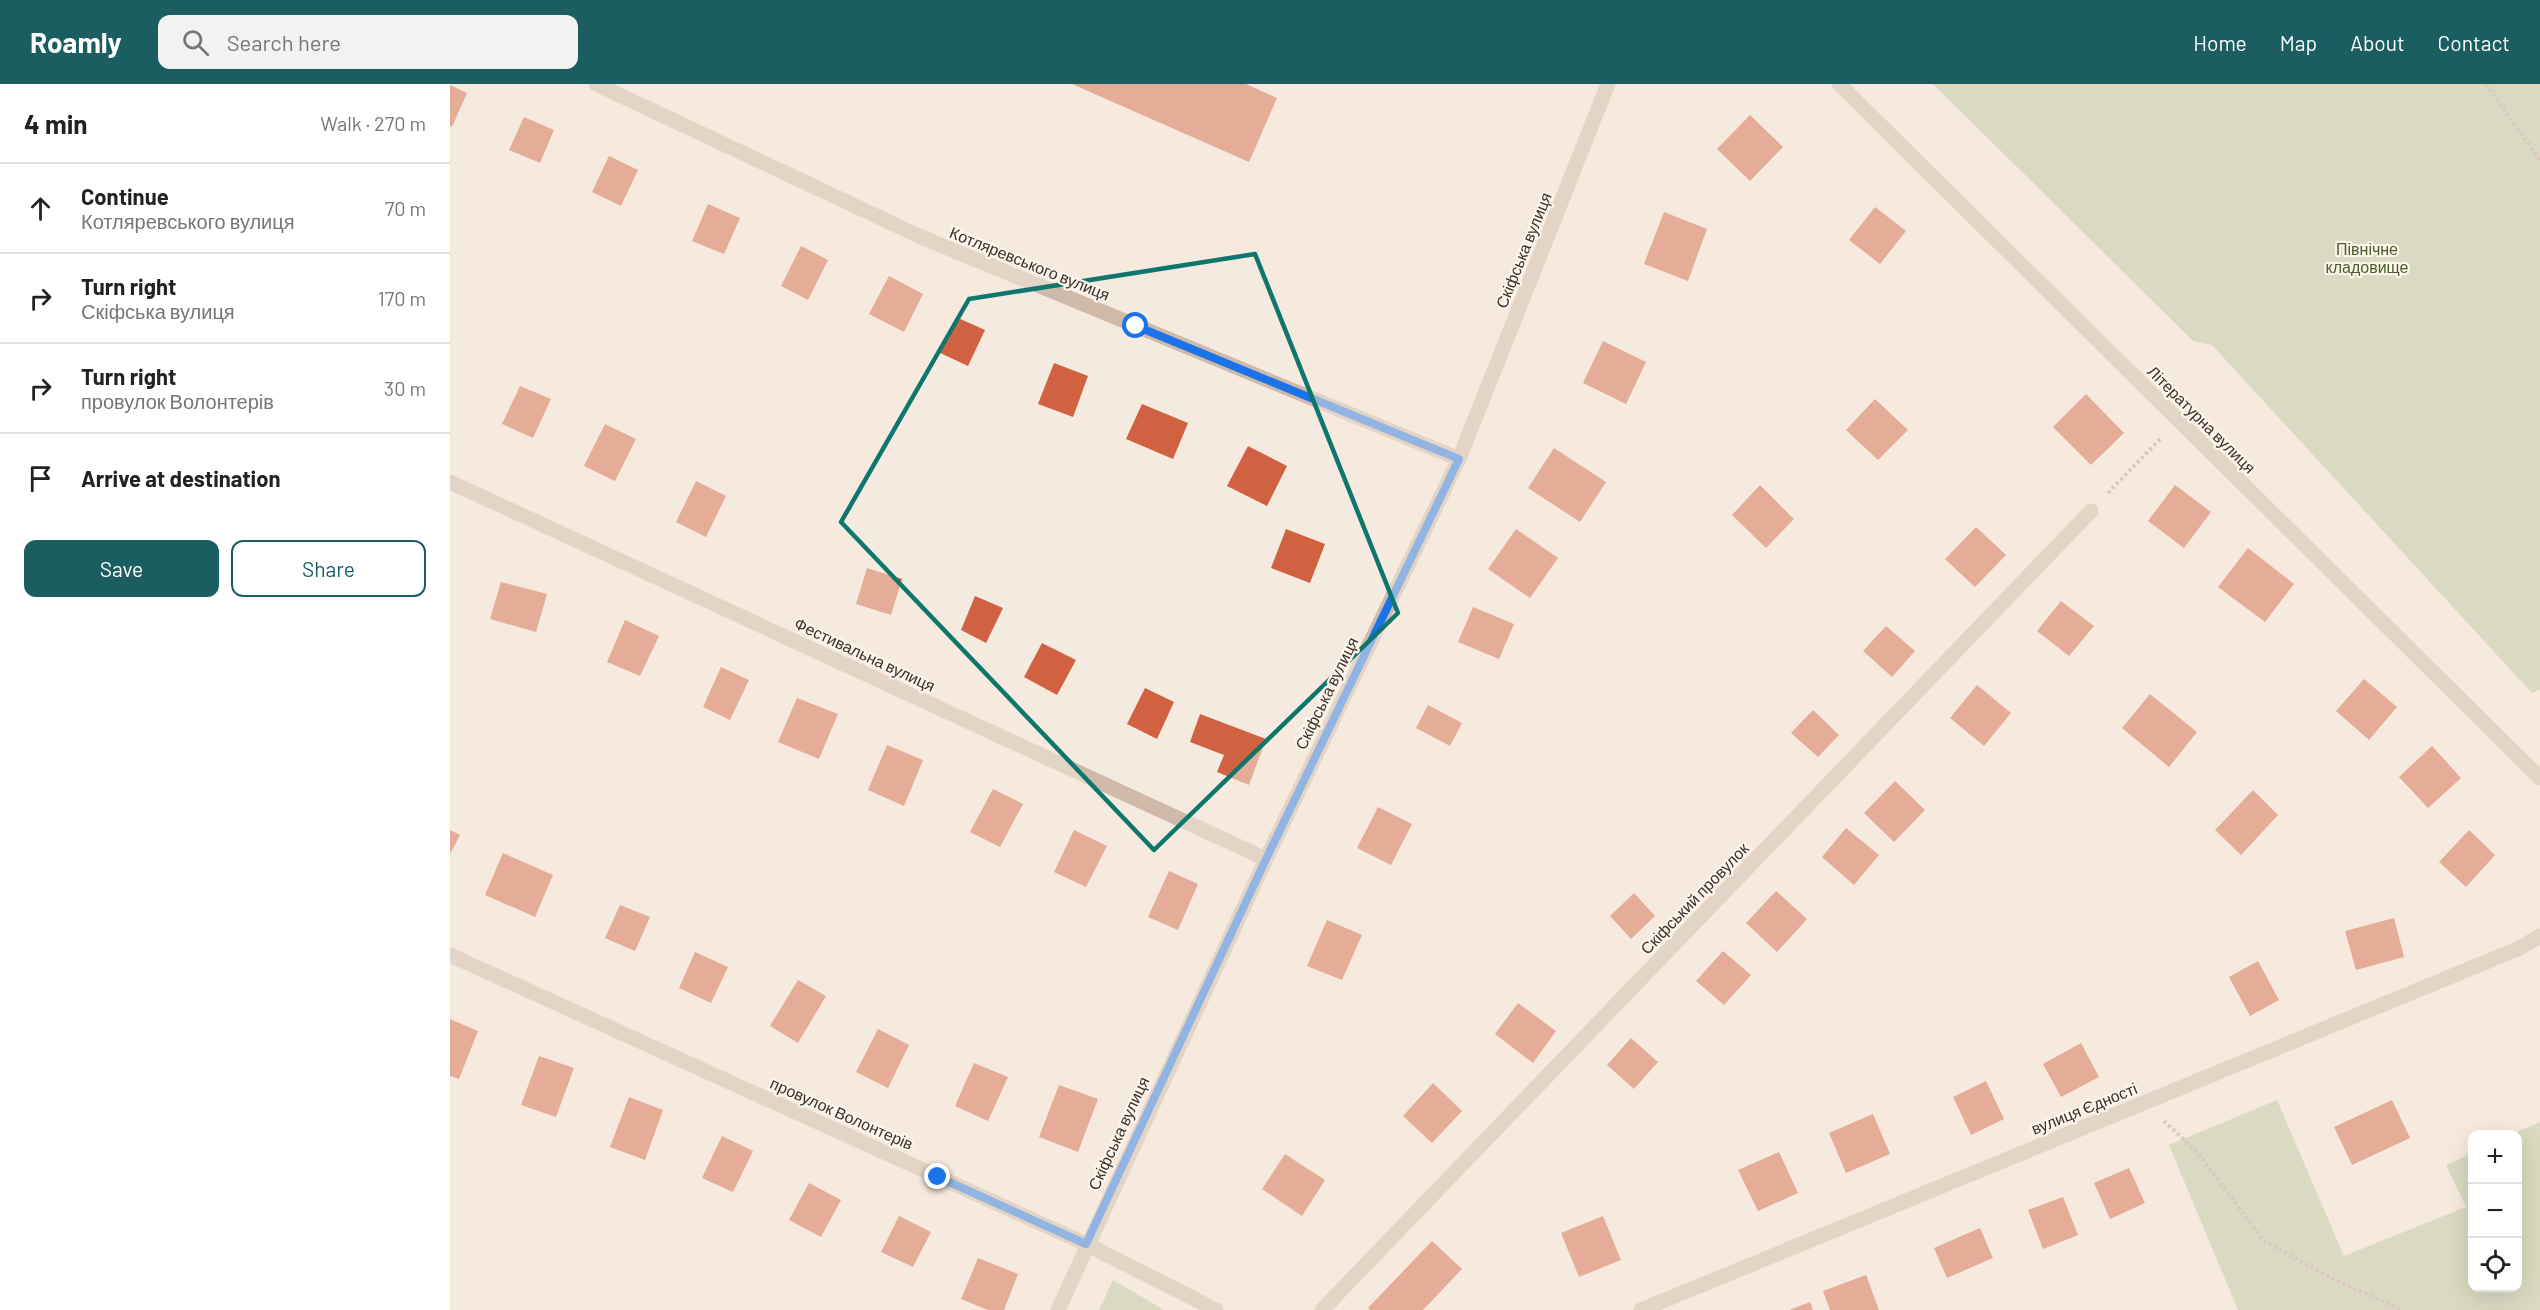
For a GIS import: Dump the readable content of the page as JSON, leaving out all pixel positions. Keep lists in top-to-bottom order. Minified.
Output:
{"streets":{"street":["Скіфська вулиця","Котляревського вулиця","Літературна вулиця","Фестивальна вулиця","Скіфський провулок","вулиця Єдності","провулок Волонтерів"]},"crossings":[["Скіфська вулиця","Котляревського вулиця"],["Скіфська вулиця","Фестивальна вулиця"],["Скіфська вулиця","провулок Волонтерів"]],"parks":["Північне кладовище"],"page":{"header":"Roamly","search":"Search here","nav":["Home","Map","About","Contact"],"heading":["4 min","Walk · 270 m"],"list":[["Continue","Котляревського вулиця","70 m"],["Turn right","Скіфська вулиця","170 m"],["Turn right","провулок Волонтерів","30 m"],"Arrive at destination"],"buttons":["Save","Share"],"map_buttons":["+","−"]}}
